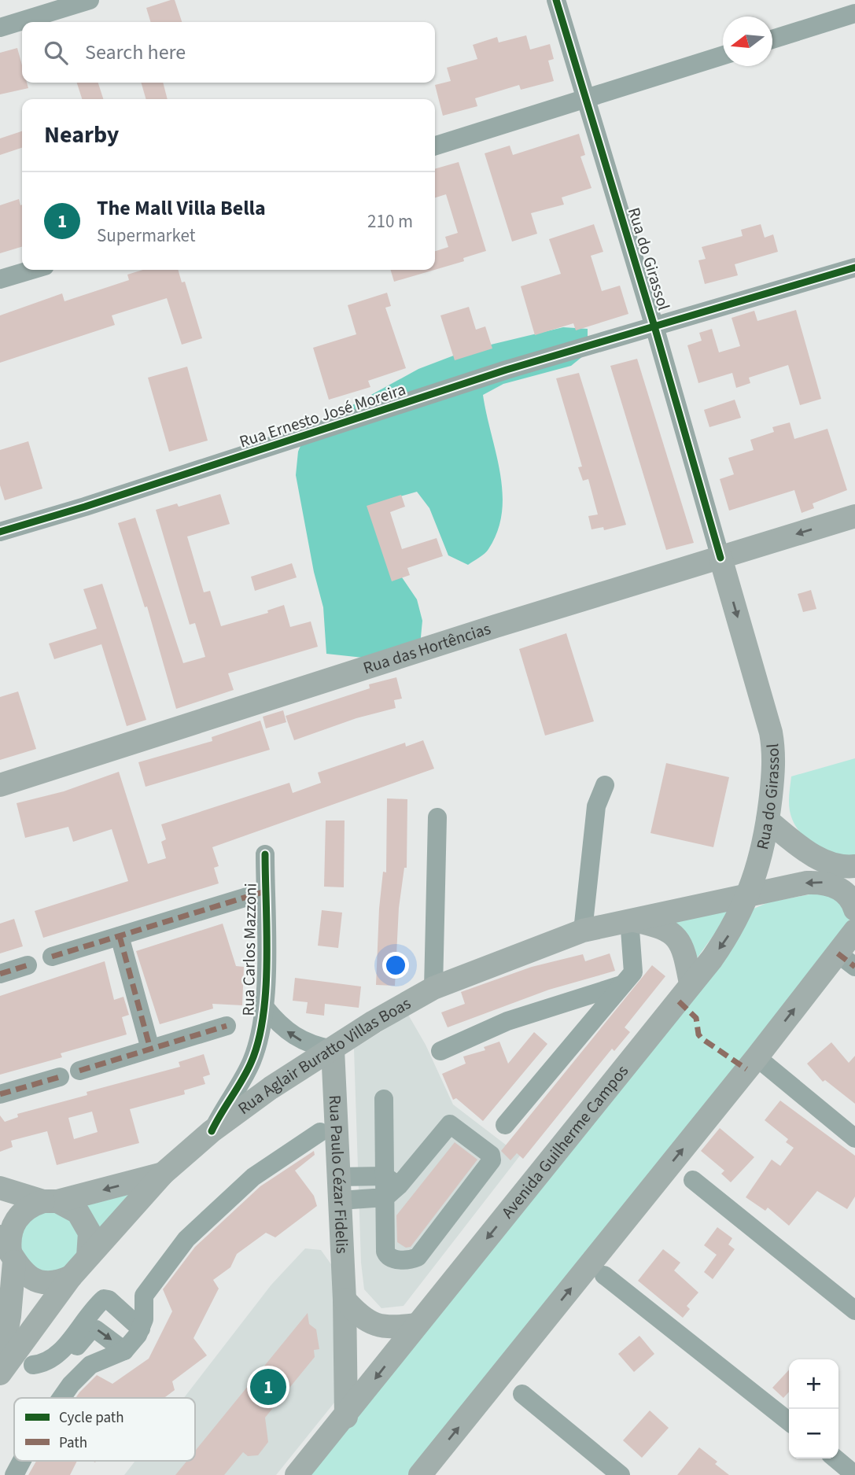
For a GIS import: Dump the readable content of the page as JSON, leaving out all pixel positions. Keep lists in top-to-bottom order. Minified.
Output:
{"streets":{"main road":["Rua do Girassol","Rua das Hortências","Rua Aglair Buratto Villas Boas","Avenida Guilherme Campos","Rua Paulo Cézar Fidelis"],"street":["Rua Ernesto José Moreira","Rua Carlos Mazzoni"]},"crossings":[["Rua do Girassol","Rua Ernesto José Moreira"],["Rua do Girassol","Rua das Hortências"],["Rua do Girassol","Rua Aglair Buratto Villas Boas"],["Rua do Girassol","Avenida Guilherme Campos"],["Rua Carlos Mazzoni","Rua Aglair Buratto Villas Boas"],["Rua Carlos Mazzoni","Rua Paulo Cézar Fidelis"],["Rua Aglair Buratto Villas Boas","Avenida Guilherme Campos"],["Rua Aglair Buratto Villas Boas","Rua Paulo Cézar Fidelis"],["Avenida Guilherme Campos","Rua Paulo Cézar Fidelis"]],"legend":["Cycle path","Path"],"north":"left","page":{"search":"Search here","heading":"Nearby","list":[{"mark":"1","name":"The Mall Villa Bella","note":"Supermarket","value":"210 m"}],"map_buttons":["+","−"],"pins":"1"}}
